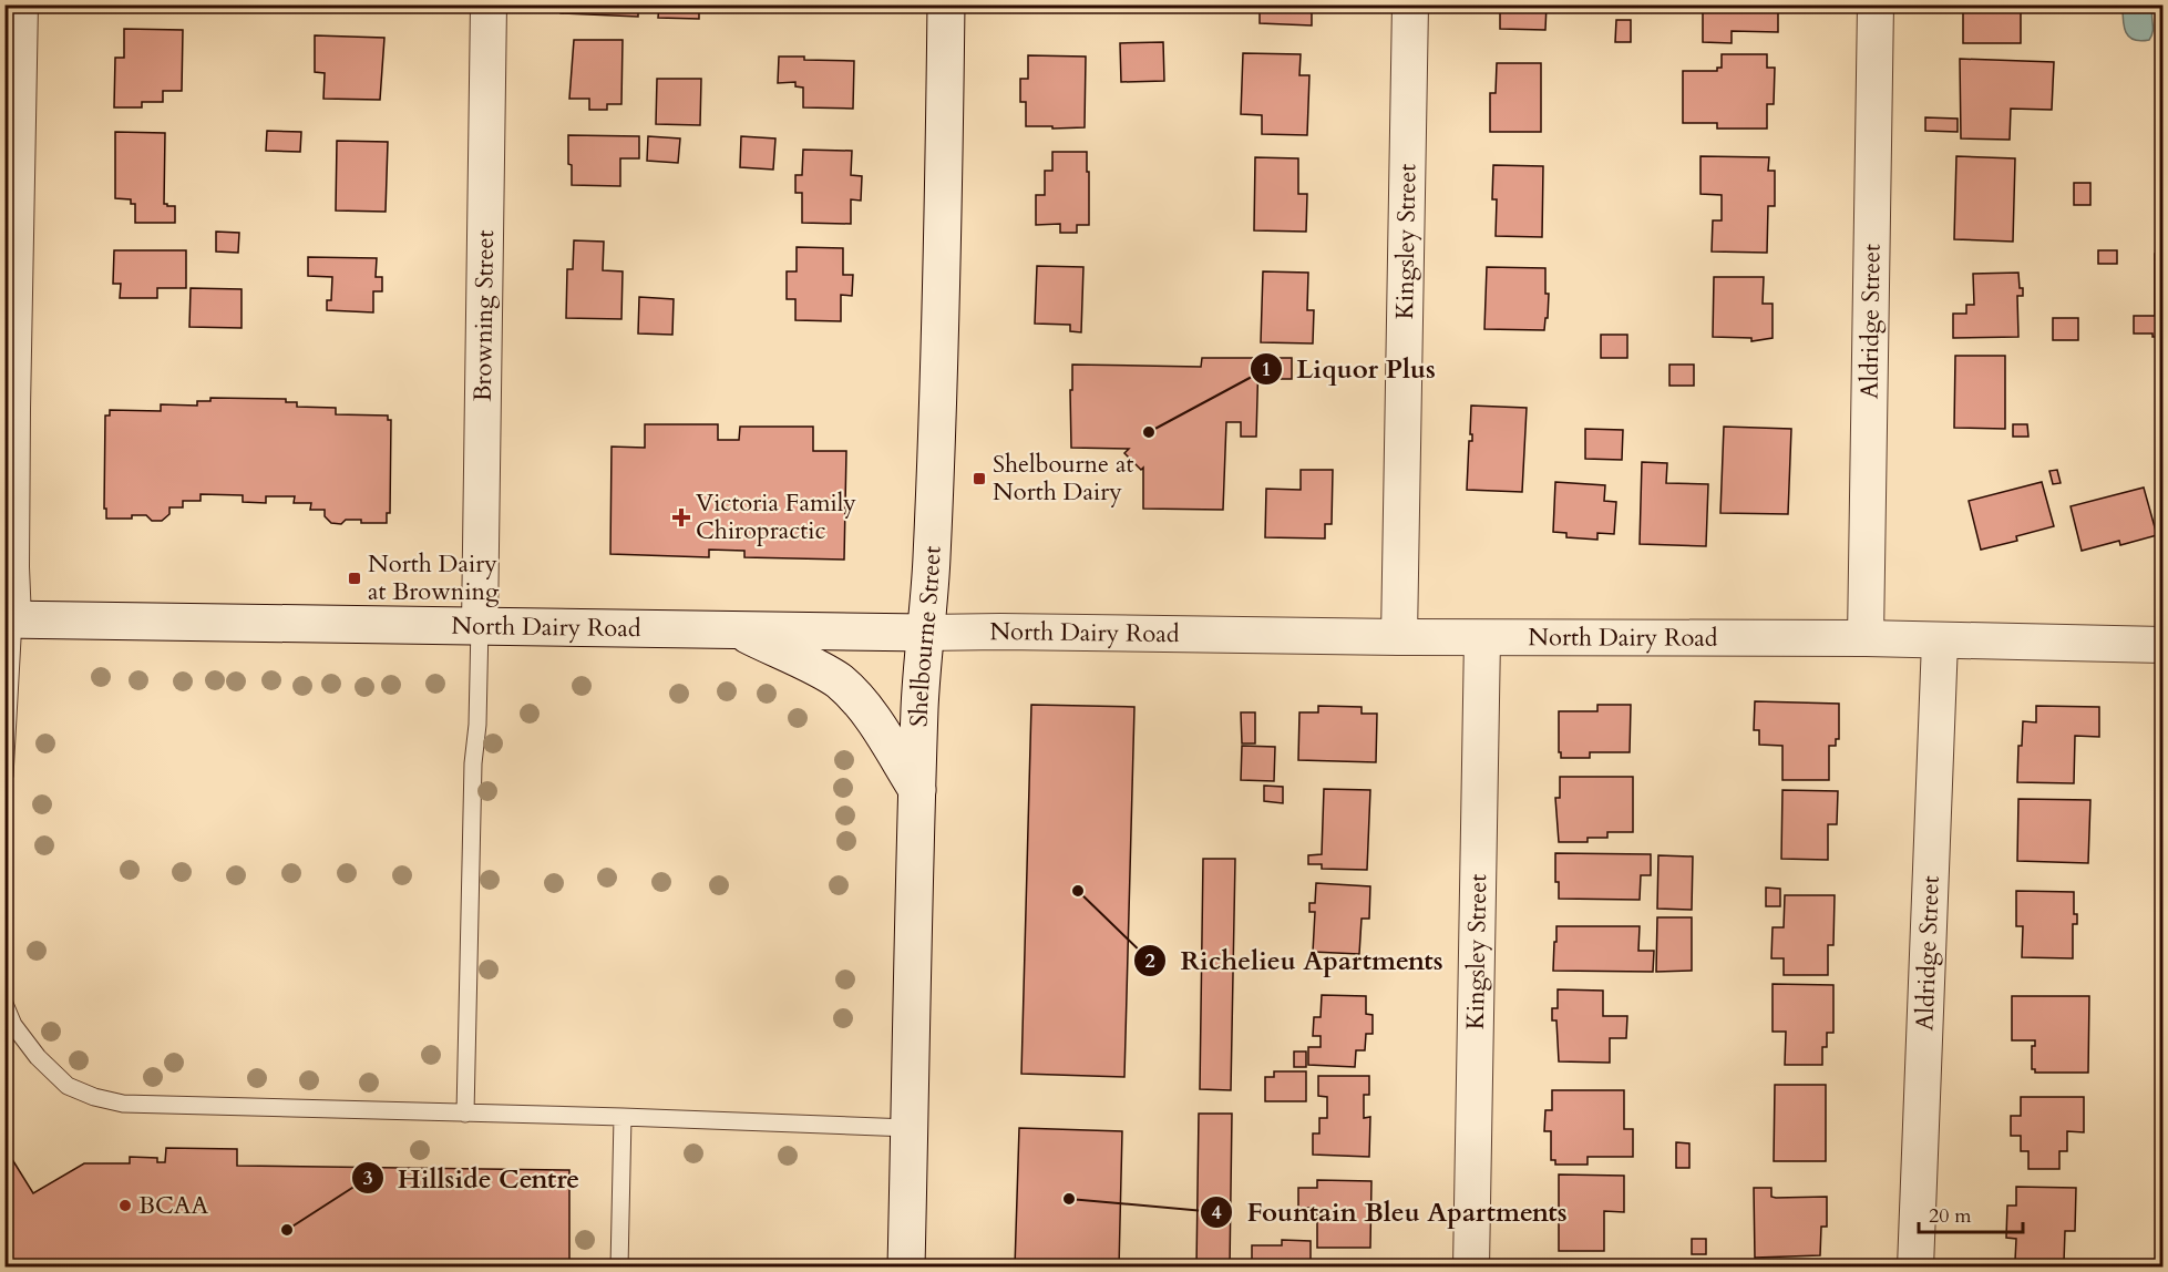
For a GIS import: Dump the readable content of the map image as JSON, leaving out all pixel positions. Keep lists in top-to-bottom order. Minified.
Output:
{"streets":{"main road":["North Dairy Road","Shelbourne Street"],"street":["Kingsley Street","Browning Street","Aldridge Street"]},"crossings":[["Kingsley Street","North Dairy Road"],["Browning Street","North Dairy Road"],["Aldridge Street","North Dairy Road"],["North Dairy Road","Shelbourne Street"]],"places":{"other":["Liquor Plus","Richelieu Apartments","Fountain Bleu Apartments","BCAA","Hillside Centre"],"transit":["Shelbourne at North Dairy","North Dairy at Browning"],"health":["Victoria Family Chiropractic"]},"scale_bar":"20 m"}
